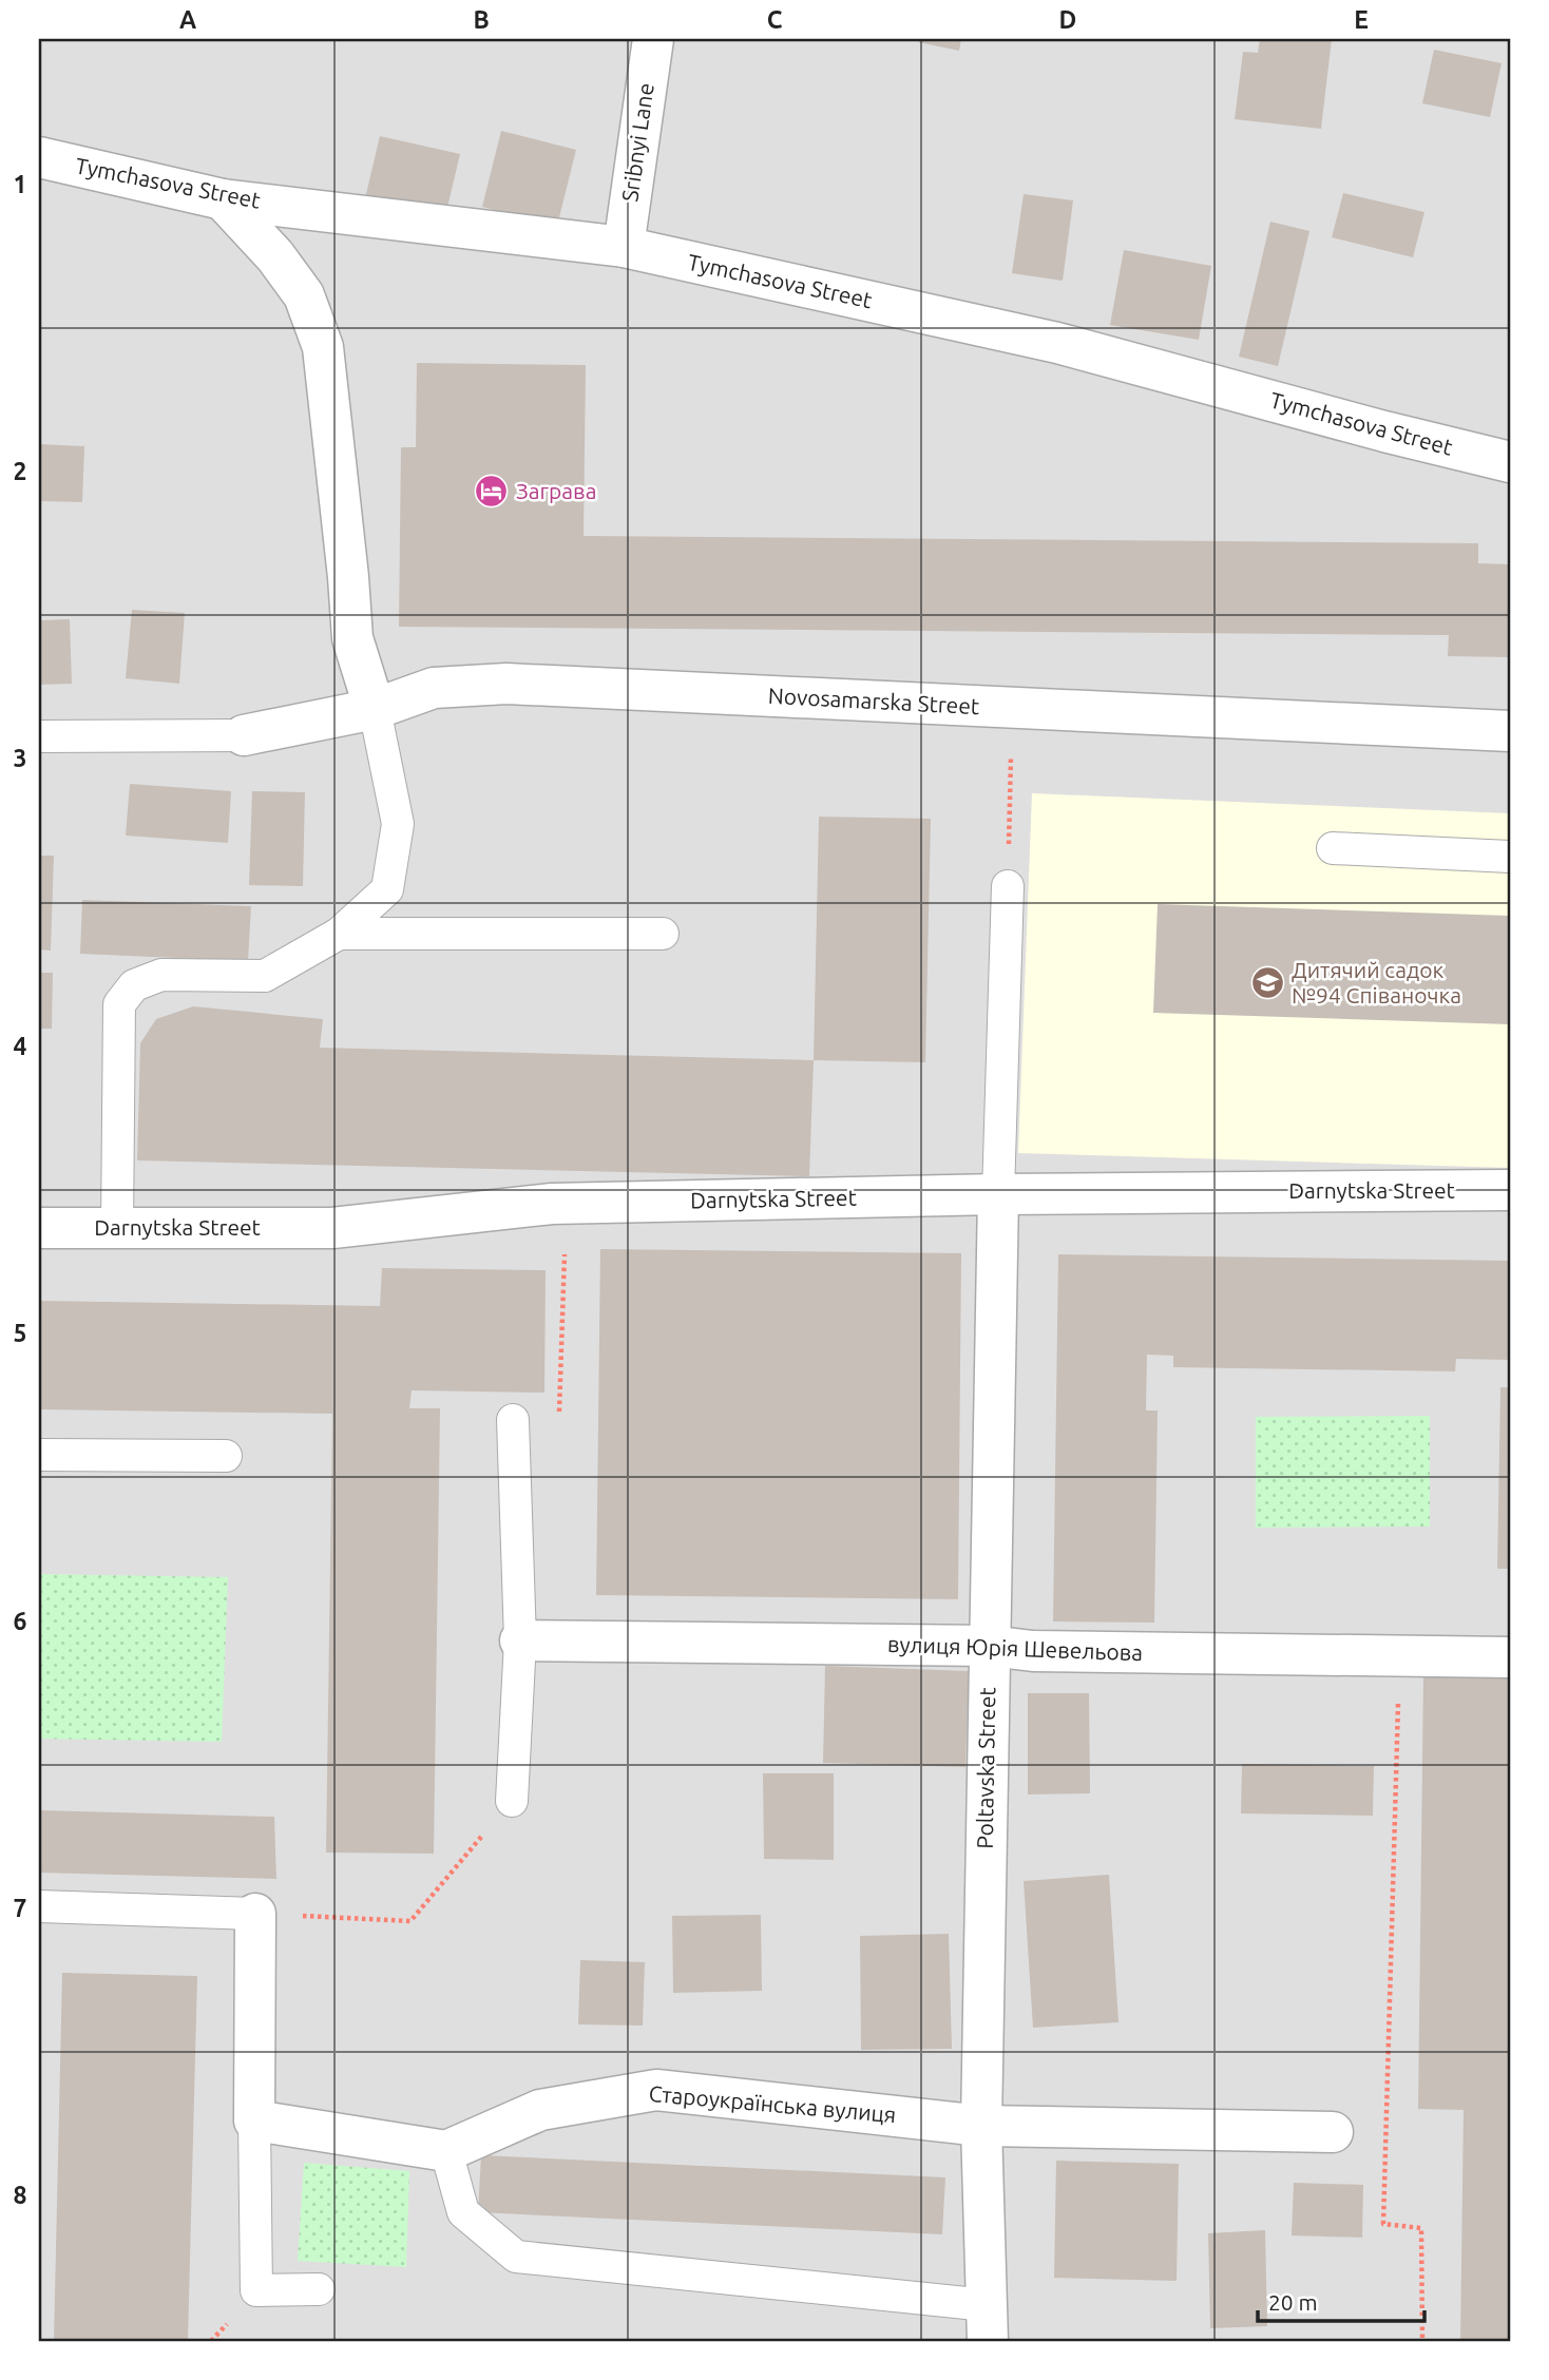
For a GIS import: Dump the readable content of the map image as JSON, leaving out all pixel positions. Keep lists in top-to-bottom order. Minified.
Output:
{"streets":{"street":["Sribnyi Lane","Tymchasova Street","Novosamarska Street","Darnytska Street","вулиця Юрія Шевельова","Poltavska Street","Староукраїнська вулиця"]},"crossings":[["Sribnyi Lane","Tymchasova Street"],["Darnytska Street","Poltavska Street"],["вулиця Юрія Шевельова","Poltavska Street"],["Poltavska Street","Староукраїнська вулиця"]],"places":{"hotel":["Заграва"],"school or university":["Дитячий садок №94 Співаночка"]},"scale_bar":"20 m","grid":{"columns":["A","B","C","D","E"],"rows":["1","2","3","4","5","6","7","8"]}}
